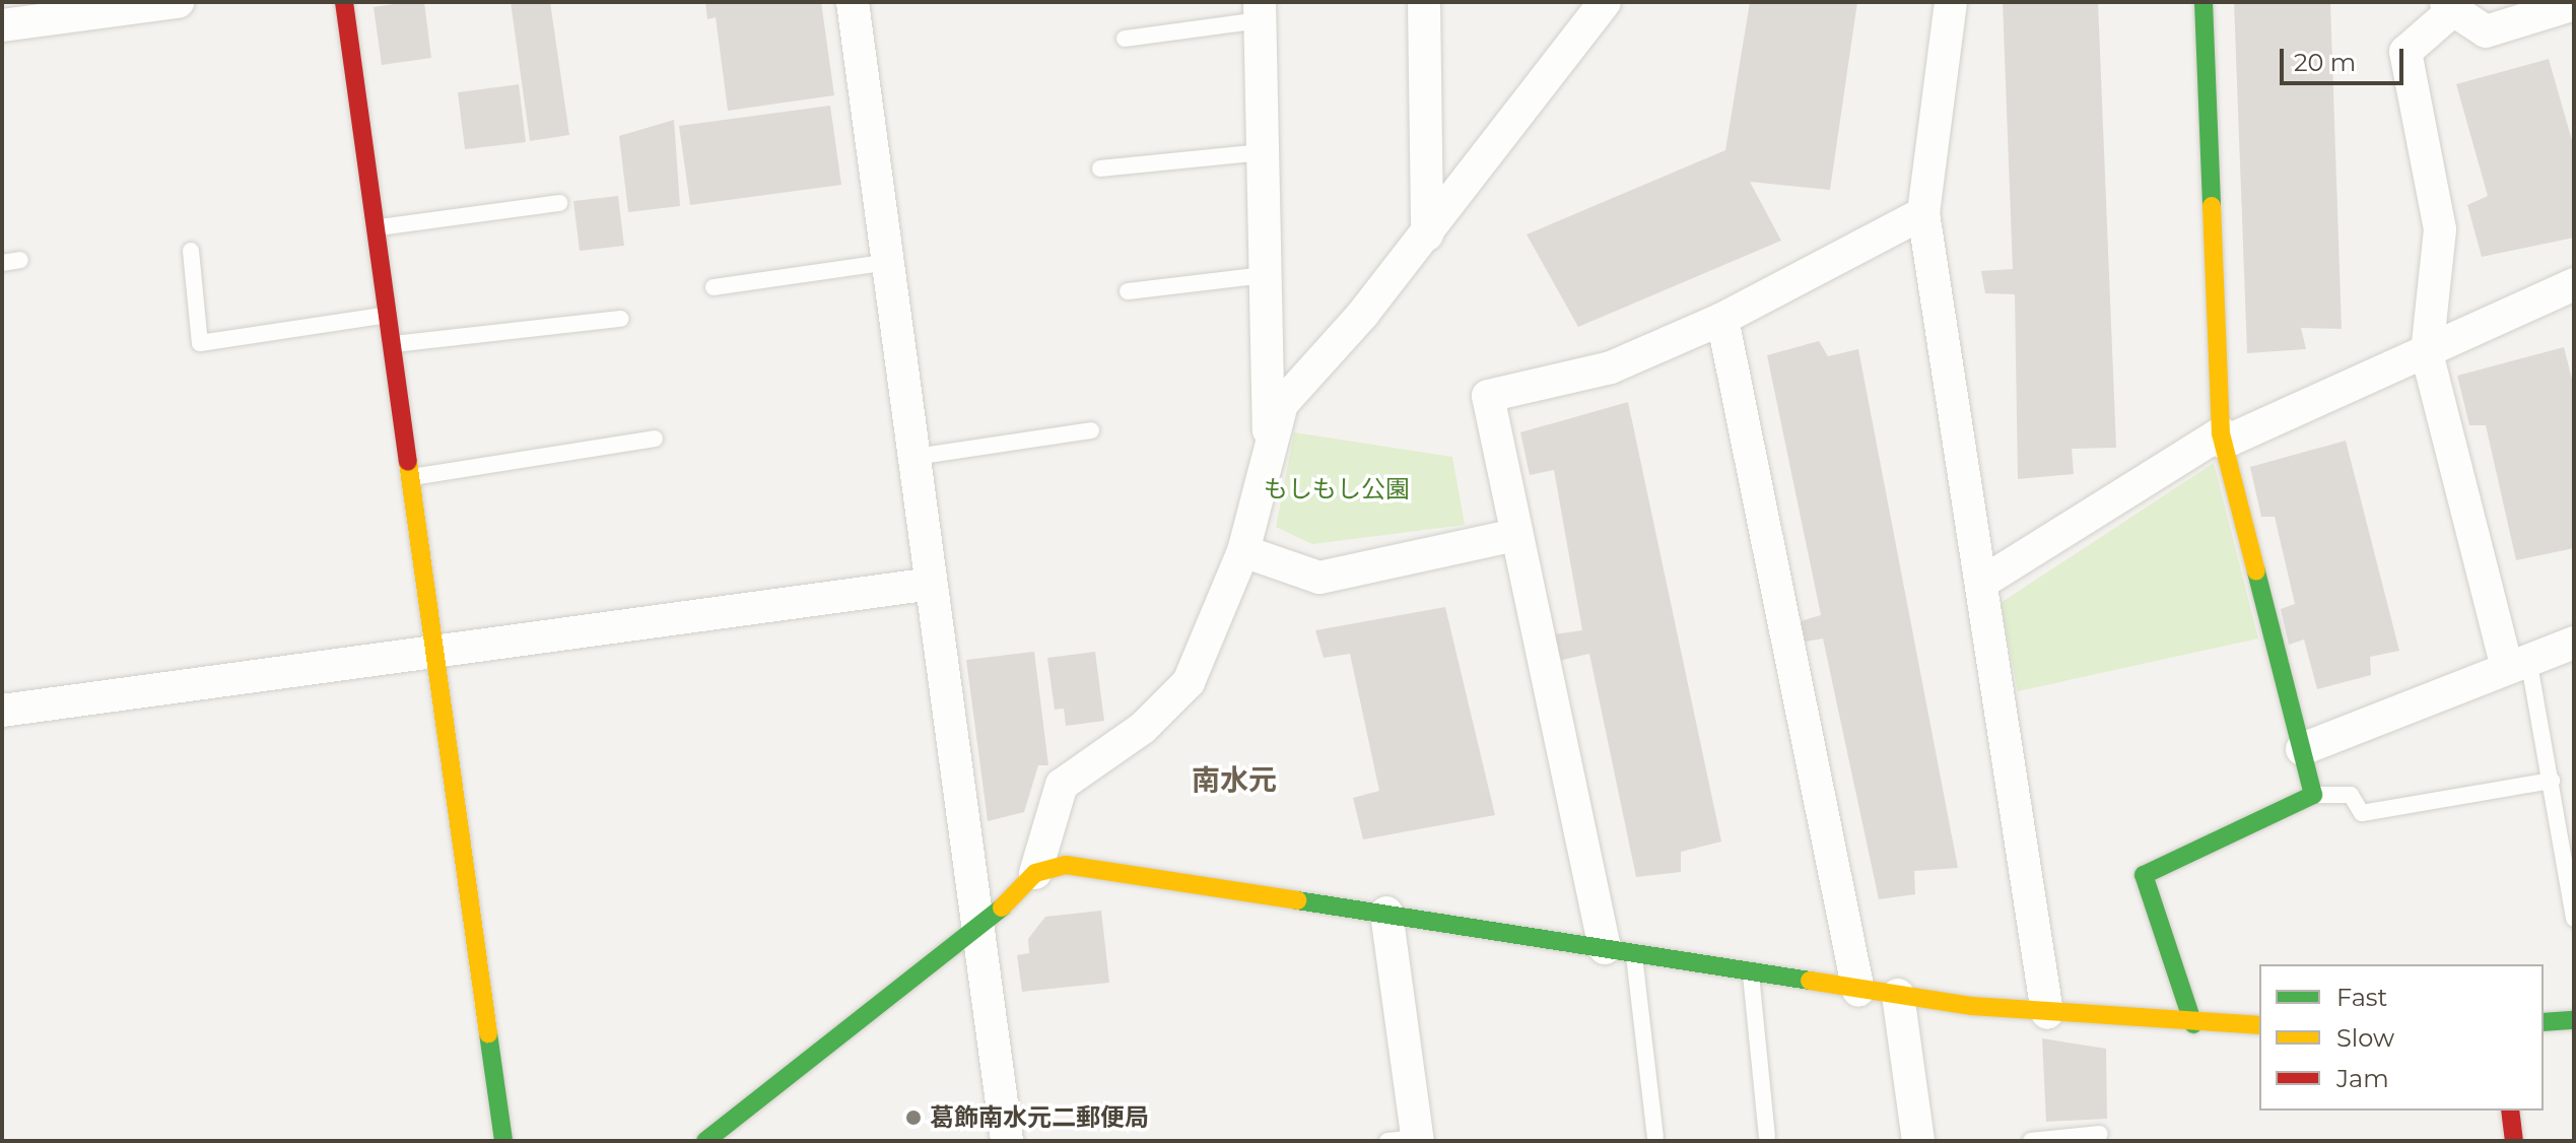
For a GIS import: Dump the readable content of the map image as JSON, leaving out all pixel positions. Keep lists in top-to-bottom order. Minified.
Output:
{"districts":["南水元"],"parks":["もしもし公園"],"places":["葛飾南水元二郵便局"],"legend":["Fast","Slow","Jam"],"scale_bar":"20 m"}
